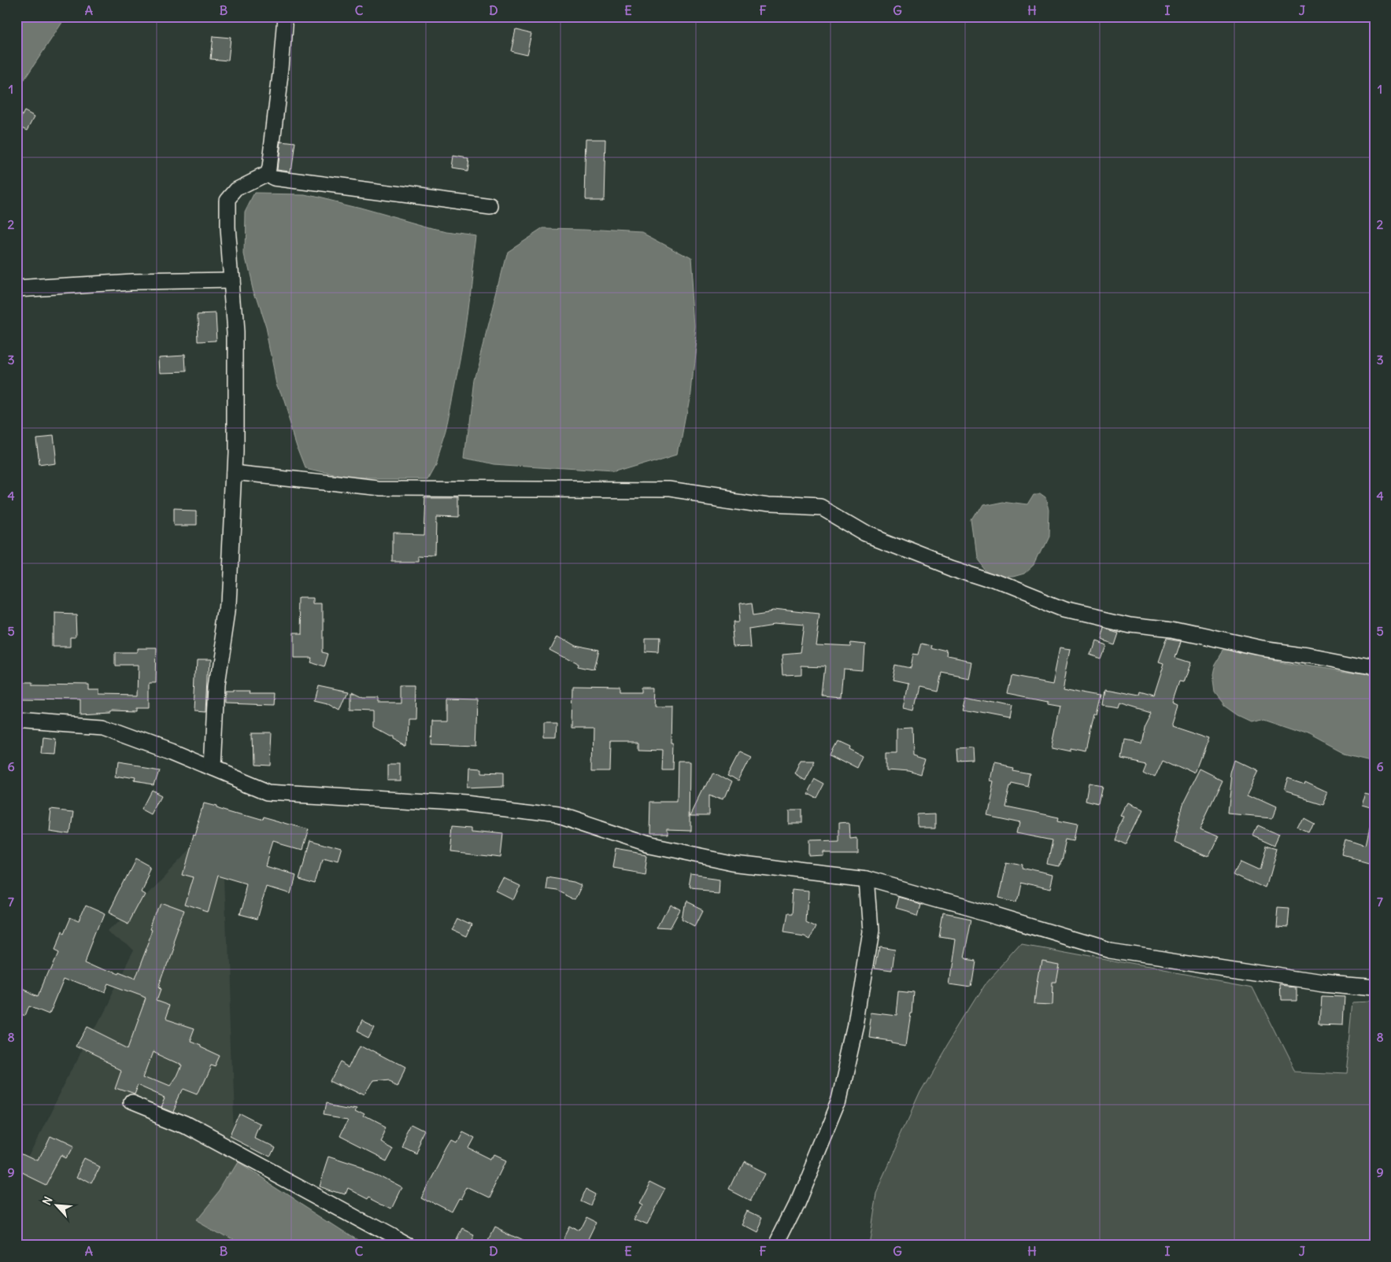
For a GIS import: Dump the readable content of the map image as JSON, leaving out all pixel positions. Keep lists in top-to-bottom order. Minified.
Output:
{"north":"top left","grid":{"columns":["A","B","C","D","E","F","G","H","I","J"],"rows":["1","2","3","4","5","6","7","8","9"]}}
